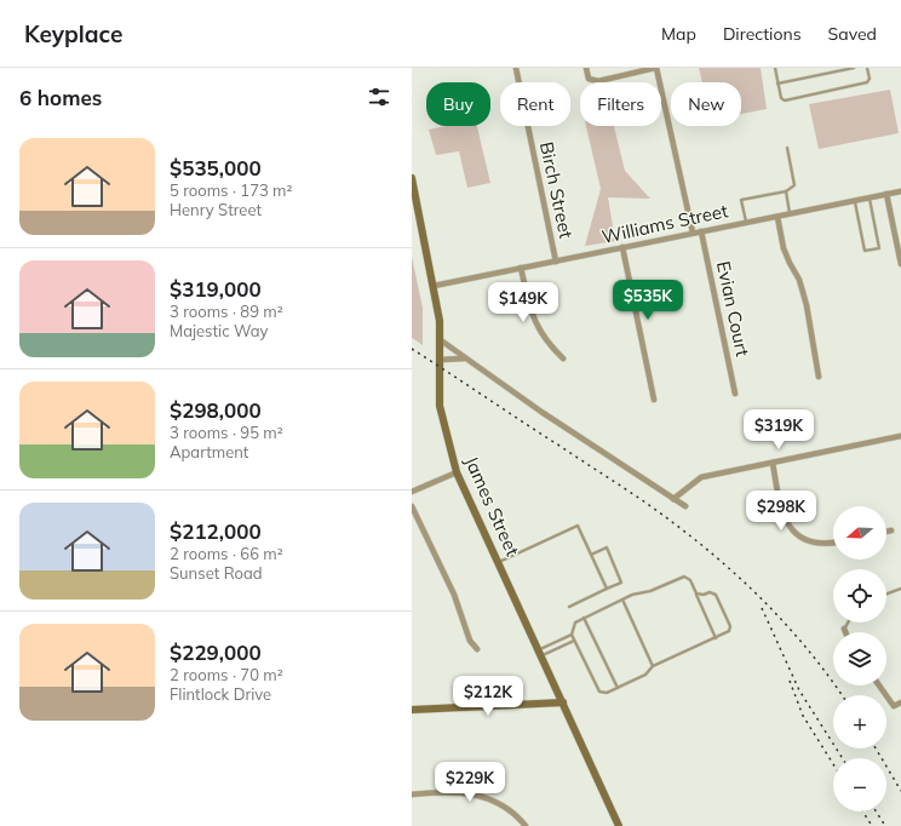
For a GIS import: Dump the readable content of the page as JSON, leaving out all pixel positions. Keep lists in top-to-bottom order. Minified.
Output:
{"streets":{"street":["Birch Street","Williams Street","Evian Court","James Street"]},"crossings":[["Birch Street","Williams Street"],["Williams Street","Evian Court"],["Williams Street","James Street"]],"north":"left","page":{"header":"Keyplace","nav":["Map","Directions","Saved"],"heading":"6 homes","chip":["Buy","Rent","Filters","New"],"list":[{"name":"$535,000","note":"5 rooms · 173 m² · Henry Street"},{"name":"$319,000","note":"3 rooms · 89 m² · Majestic Way"},{"name":"$298,000","note":"3 rooms · 95 m² · Apartment"},{"name":"$212,000","note":"2 rooms · 66 m² · Sunset Road"},{"name":"$229,000","note":"2 rooms · 70 m² · Flintlock Drive"}],"price":["$535K","$149K","$319K","$298K","$212K","$229K"],"map_buttons":["+","−"]}}
